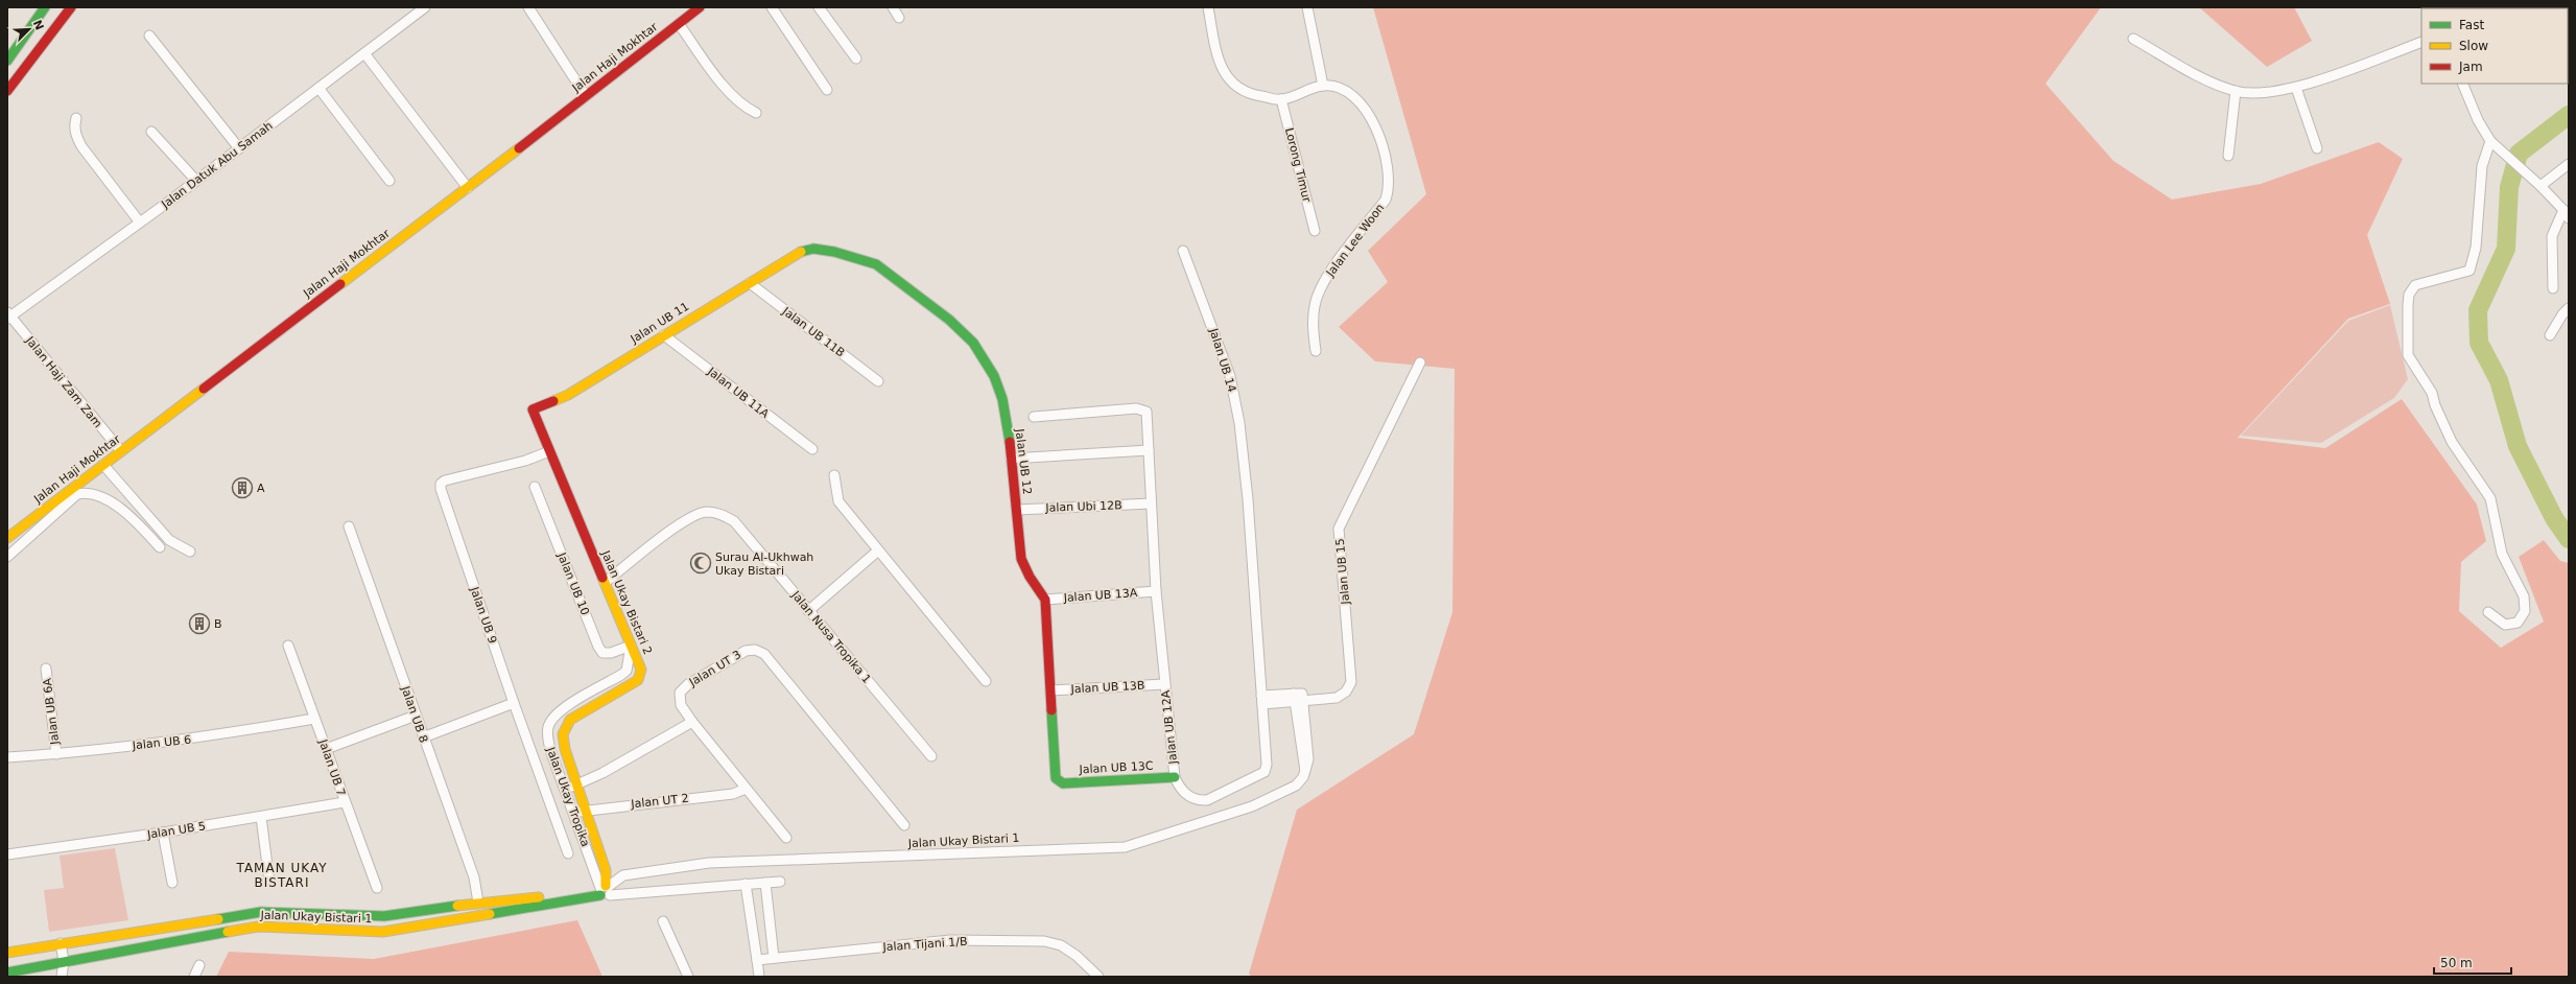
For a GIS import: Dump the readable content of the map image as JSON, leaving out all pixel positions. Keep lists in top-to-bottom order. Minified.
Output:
{"streets":{"main road":["Jalan Haji Mokhtar","Jalan UB 11","Jalan UB 12","Jalan Ukay Bistari 2","Jalan UB 13C","Jalan Ukay Bistari 1"],"street":["Jalan Datuk Abu Samah","Lorong Timur","Jalan Lee Woon","Jalan UB 11B","Jalan UB 14","Jalan Haji Zam Zam","Jalan UB 11A","Jalan Ubi 12B","Jalan UB 15","Jalan UB 10","Jalan UB 13A","Jalan UB 9","Jalan Nusa Tropika 1","Jalan UT 3","Jalan UB 13B","Jalan UB 6A","Jalan UB 8","Jalan UB 12A","Jalan UB 6","Jalan UB 7","Jalan Ukay Tropika","Jalan UT 2","Jalan UB 5","Jalan Tijani 1/B"]},"crossings":[["Jalan Haji Mokhtar","Jalan Haji Zam Zam"],["Jalan Datuk Abu Samah","Jalan Haji Zam Zam"],["Jalan UB 11","Jalan UB 11B"],["Jalan UB 11","Jalan UB 11A"],["Jalan UB 11","Jalan UB 12"],["Jalan UB 11","Jalan Ukay Bistari 2"],["Jalan UB 14","Jalan UB 12A"],["Jalan UB 12","Jalan Ubi 12B"],["Jalan UB 12","Jalan UB 13A"],["Jalan Ubi 12B","Jalan UB 12A"],["Jalan UB 15","Jalan UB 12A"],["Jalan UB 15","Jalan Ukay Bistari 1"],["Jalan UB 10","Jalan Ukay Bistari 2"],["Jalan UB 10","Jalan Ukay Tropika"],["Jalan UB 13A","Jalan UB 12A"],["Jalan Ukay Bistari 2","Jalan UB 9"],["Jalan Ukay Bistari 2","Jalan Nusa Tropika 1"],["Jalan Ukay Bistari 2","Jalan Ukay Tropika"],["Jalan Ukay Bistari 2","Jalan UT 2"],["Jalan Ukay Bistari 2","Jalan Ukay Bistari 1"],["Jalan UT 3","Jalan UT 2"],["Jalan UB 13B","Jalan UB 12A"],["Jalan UB 13B","Jalan UB 13C"],["Jalan UB 6A","Jalan UB 6"],["Jalan UB 8","Jalan Ukay Bistari 1"],["Jalan UB 12A","Jalan UB 13C"],["Jalan UB 6","Jalan UB 7"],["Jalan UB 7","Jalan UB 5"],["Jalan Ukay Tropika","Jalan UT 2"],["Jalan Ukay Tropika","Jalan Ukay Bistari 1"]],"districts":["TAMAN UKAY BISTARI"],"places":{"building":["A","B"],"mosque":["Surau Al-Ukhwah Ukay Bistari"]},"legend":["Fast","Slow","Jam"],"scale_bar":"50 m","north":"top right"}
